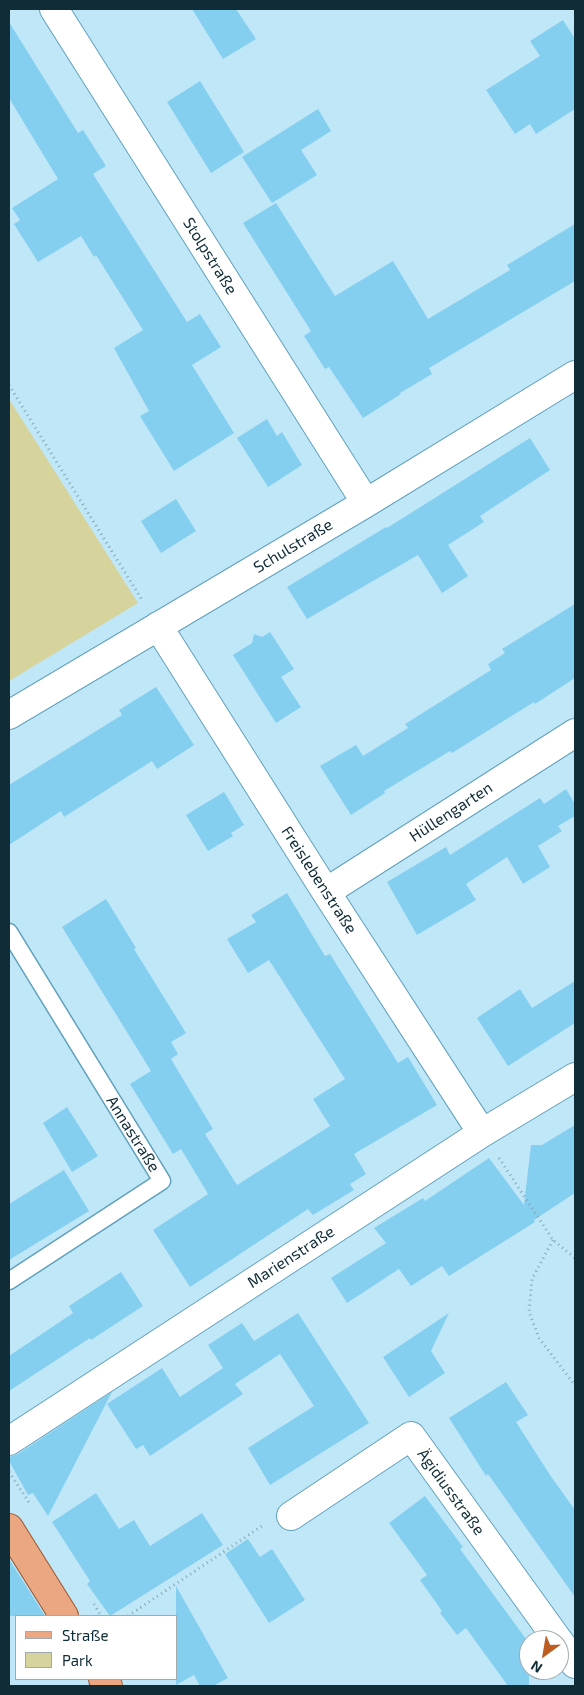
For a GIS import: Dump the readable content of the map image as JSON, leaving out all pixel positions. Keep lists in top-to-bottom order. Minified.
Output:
{"streets":{"street":["Stolpstraße","Schulstraße","Hüllengarten","Freislebenstraße","Marienstraße","Ägidiusstraße"],"lane":["Annastraße"]},"crossings":[["Stolpstraße","Schulstraße"],["Schulstraße","Freislebenstraße"],["Hüllengarten","Freislebenstraße"],["Freislebenstraße","Marienstraße"]],"legend":["Straße","Park"],"north":"bottom left"}
